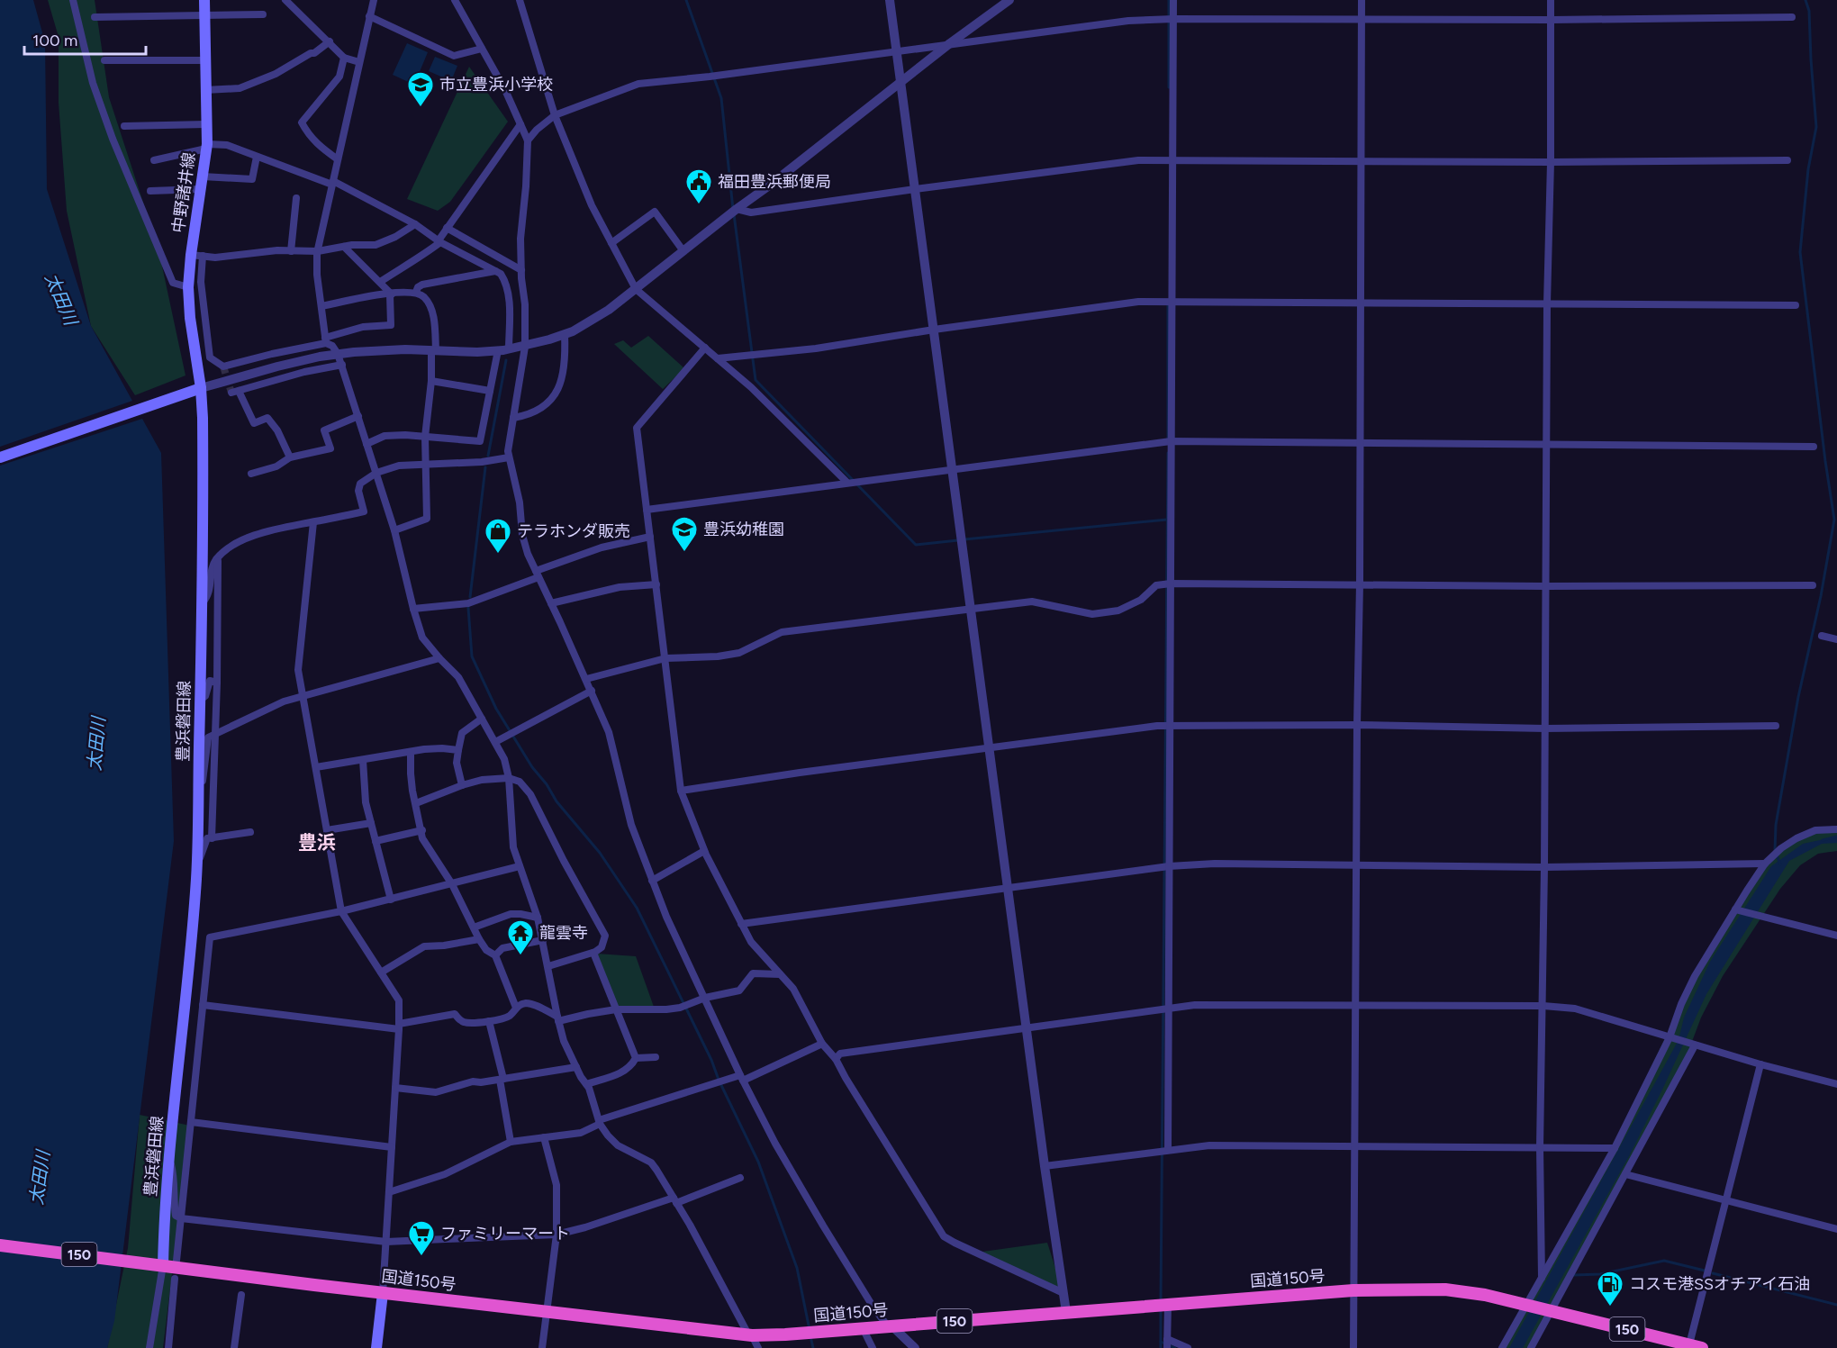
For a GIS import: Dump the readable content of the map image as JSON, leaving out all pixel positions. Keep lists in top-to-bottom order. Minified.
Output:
{"streets":{"highway":["150","国道150号"],"main road":["中野諸井線","豊浜磐田線"]},"crossings":[["中野諸井線","豊浜磐田線"],["豊浜磐田線","国道150号"]],"districts":["豊浜"],"water":["太田川"],"places":{"school or university":["市立豊浜小学校","豊浜幼稚園"],"public building":["福田豊浜郵便局"],"shop":["テラホンダ販売"],"temple":["龍雲寺"],"supermarket":["ファミリーマート"],"fuel station":["コスモ港SSオチアイ石油"]},"scale_bar":"100 m"}
